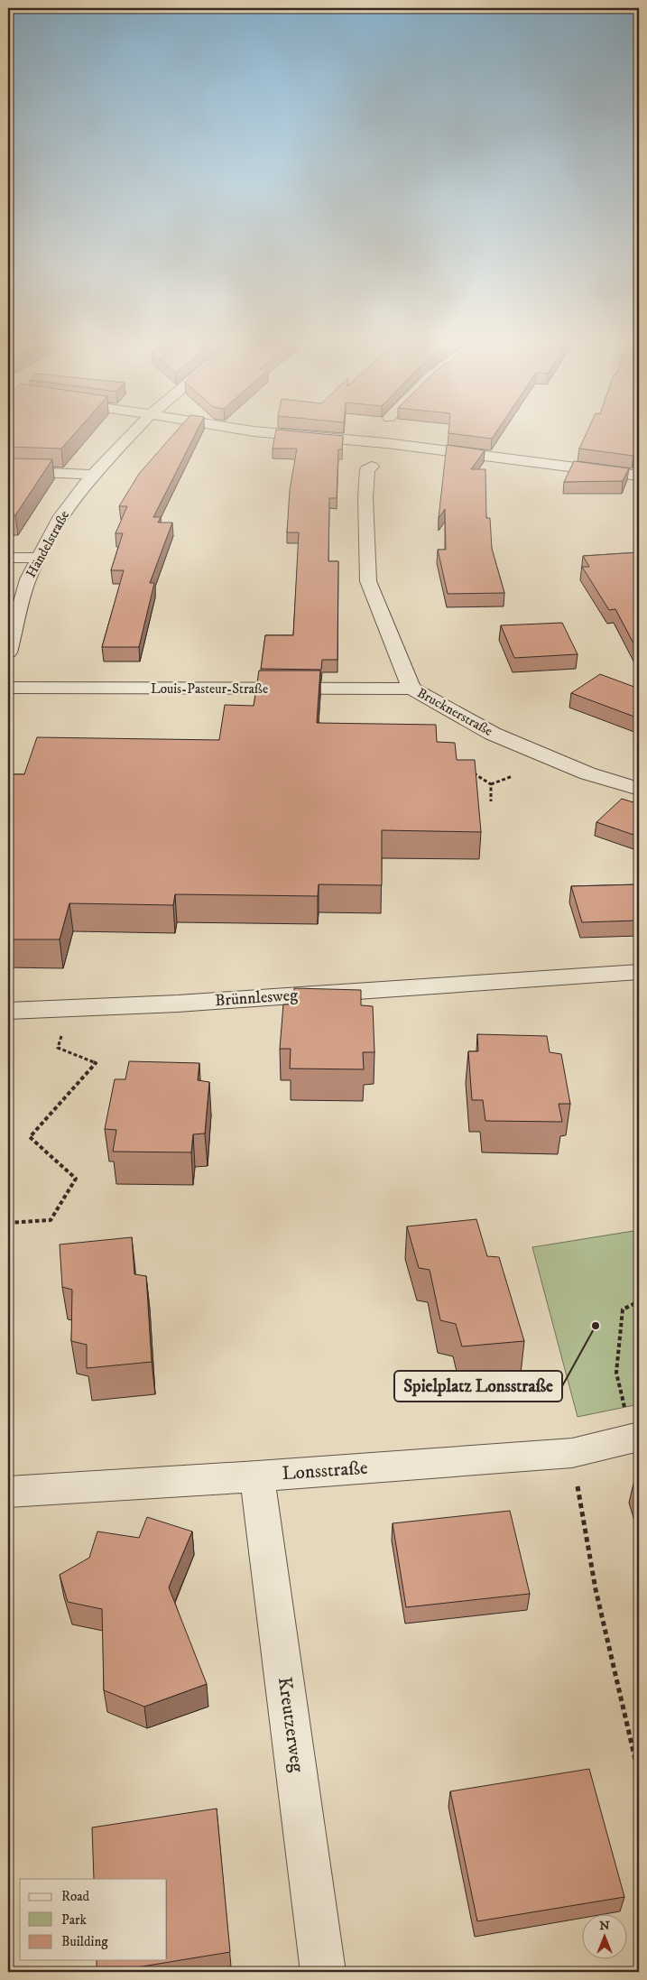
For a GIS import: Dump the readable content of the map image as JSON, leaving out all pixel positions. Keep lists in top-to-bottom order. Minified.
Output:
{"streets":{"street":["Händelstraße","Louis-Pasteur-Straße","Brucknerstraße","Brünnlesweg","Lonsstraße","Kreutzerweg"]},"crossings":[["Louis-Pasteur-Straße","Brucknerstraße"],["Lonsstraße","Kreutzerweg"]],"places":["Spielplatz Lonsstraße"],"legend":["Road","Park","Building"],"north":"top"}
